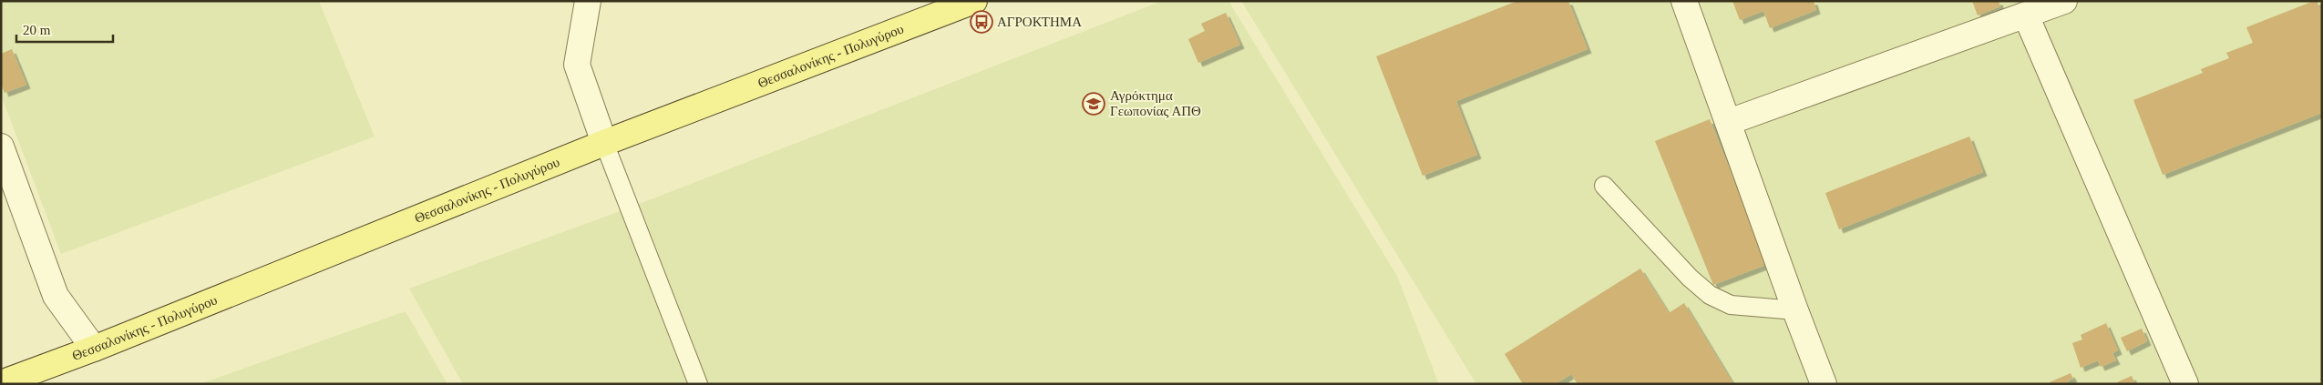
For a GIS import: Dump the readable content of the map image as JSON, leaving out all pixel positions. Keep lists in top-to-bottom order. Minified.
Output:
{"streets":{"main road":["Θεσσαλονίκης - Πολυγύρου"]},"places":{"bus stop":["ΑΓΡΟΚΤΗΜΑ"],"school or university":["Αγρόκτημα Γεωπονίας ΑΠΘ"]},"scale_bar":"20 m"}
